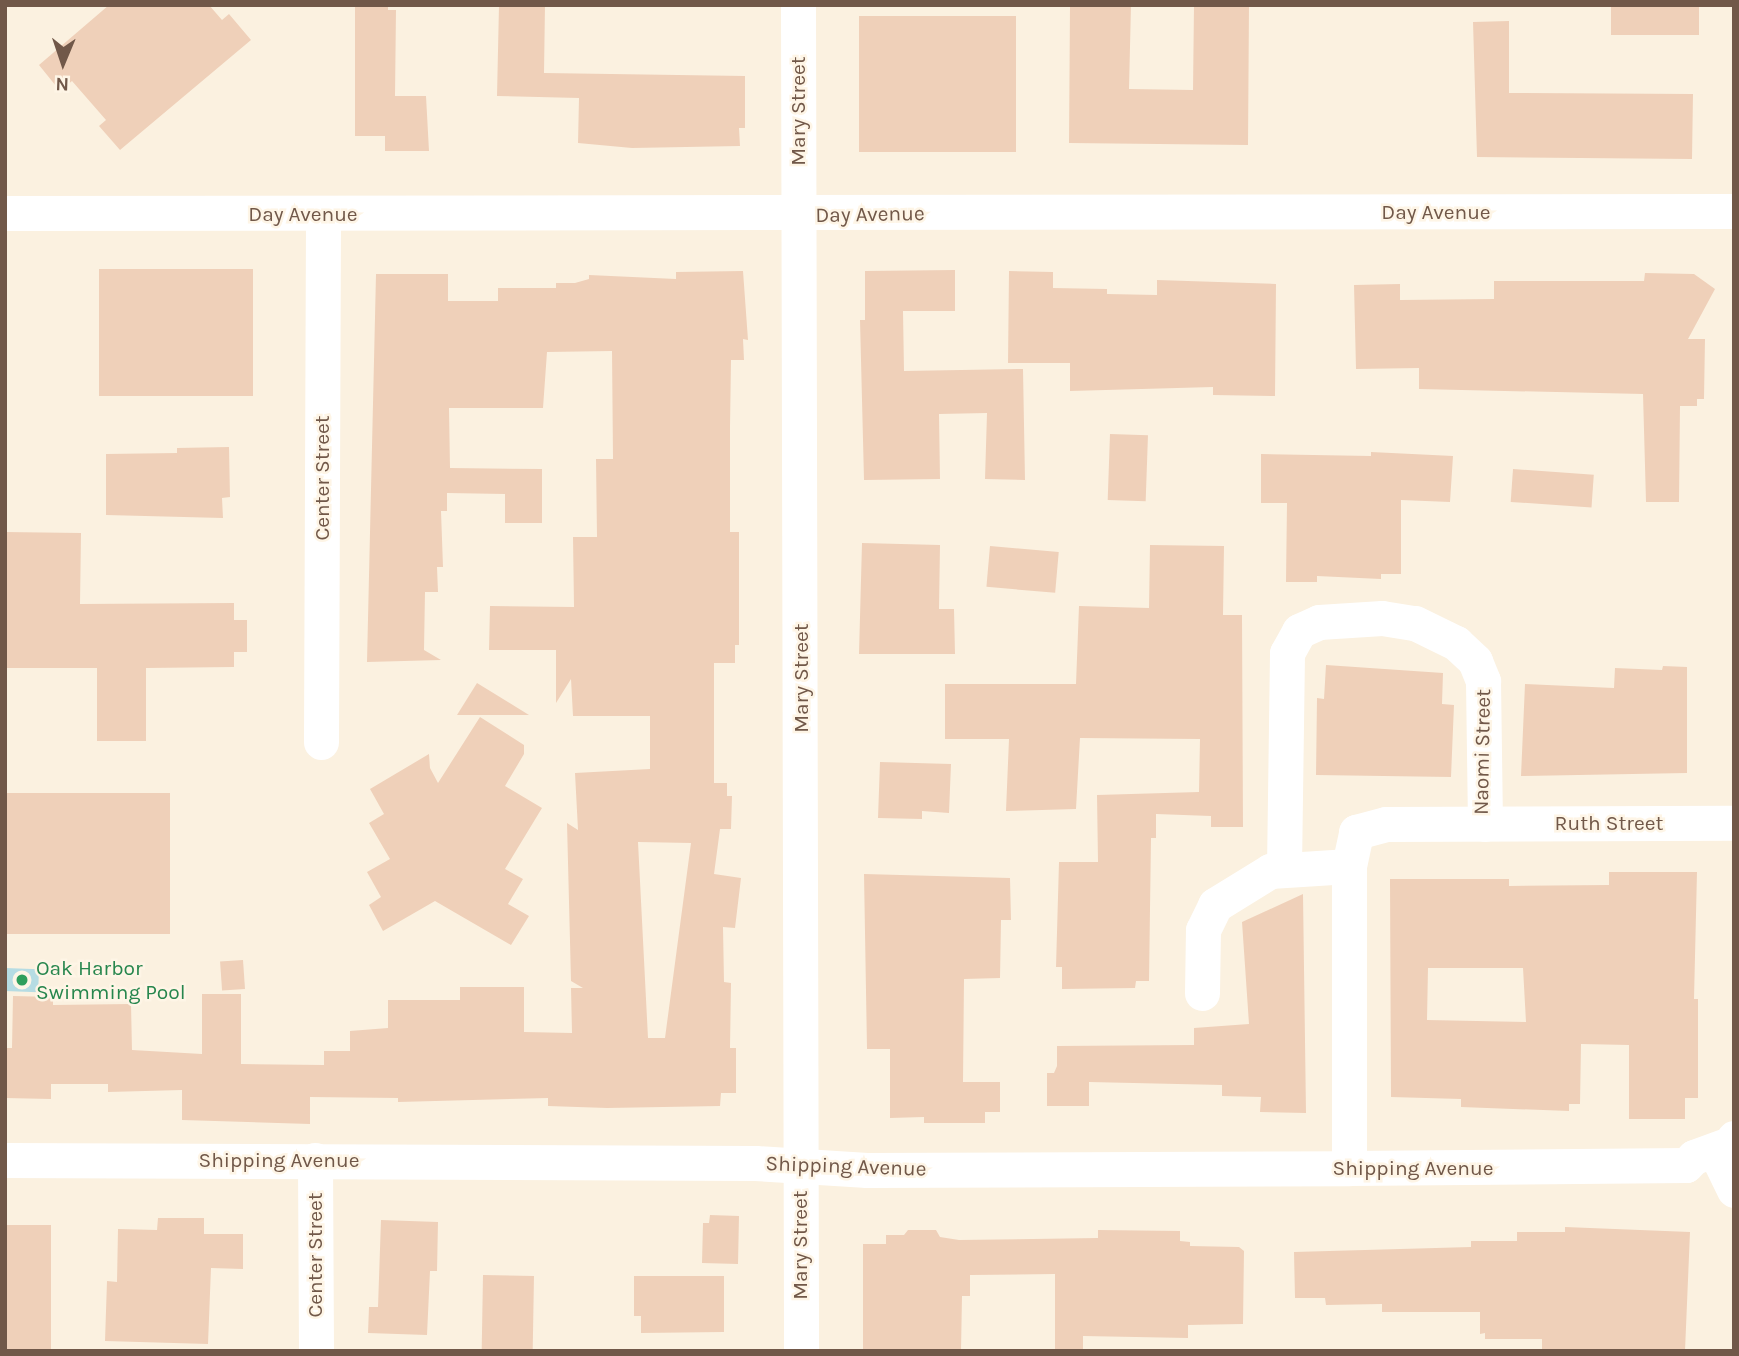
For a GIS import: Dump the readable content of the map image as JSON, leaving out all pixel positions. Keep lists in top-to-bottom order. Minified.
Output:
{"streets":{"street":["Mary Street","Day Avenue","Center Street","Naomi Street","Ruth Street","Shipping Avenue"]},"crossings":[["Mary Street","Day Avenue"],["Mary Street","Shipping Avenue"],["Day Avenue","Center Street"],["Center Street","Shipping Avenue"],["Naomi Street","Ruth Street"],["Naomi Street","Shipping Avenue"]],"places":["Oak Harbor Swimming Pool"],"north":"bottom"}
